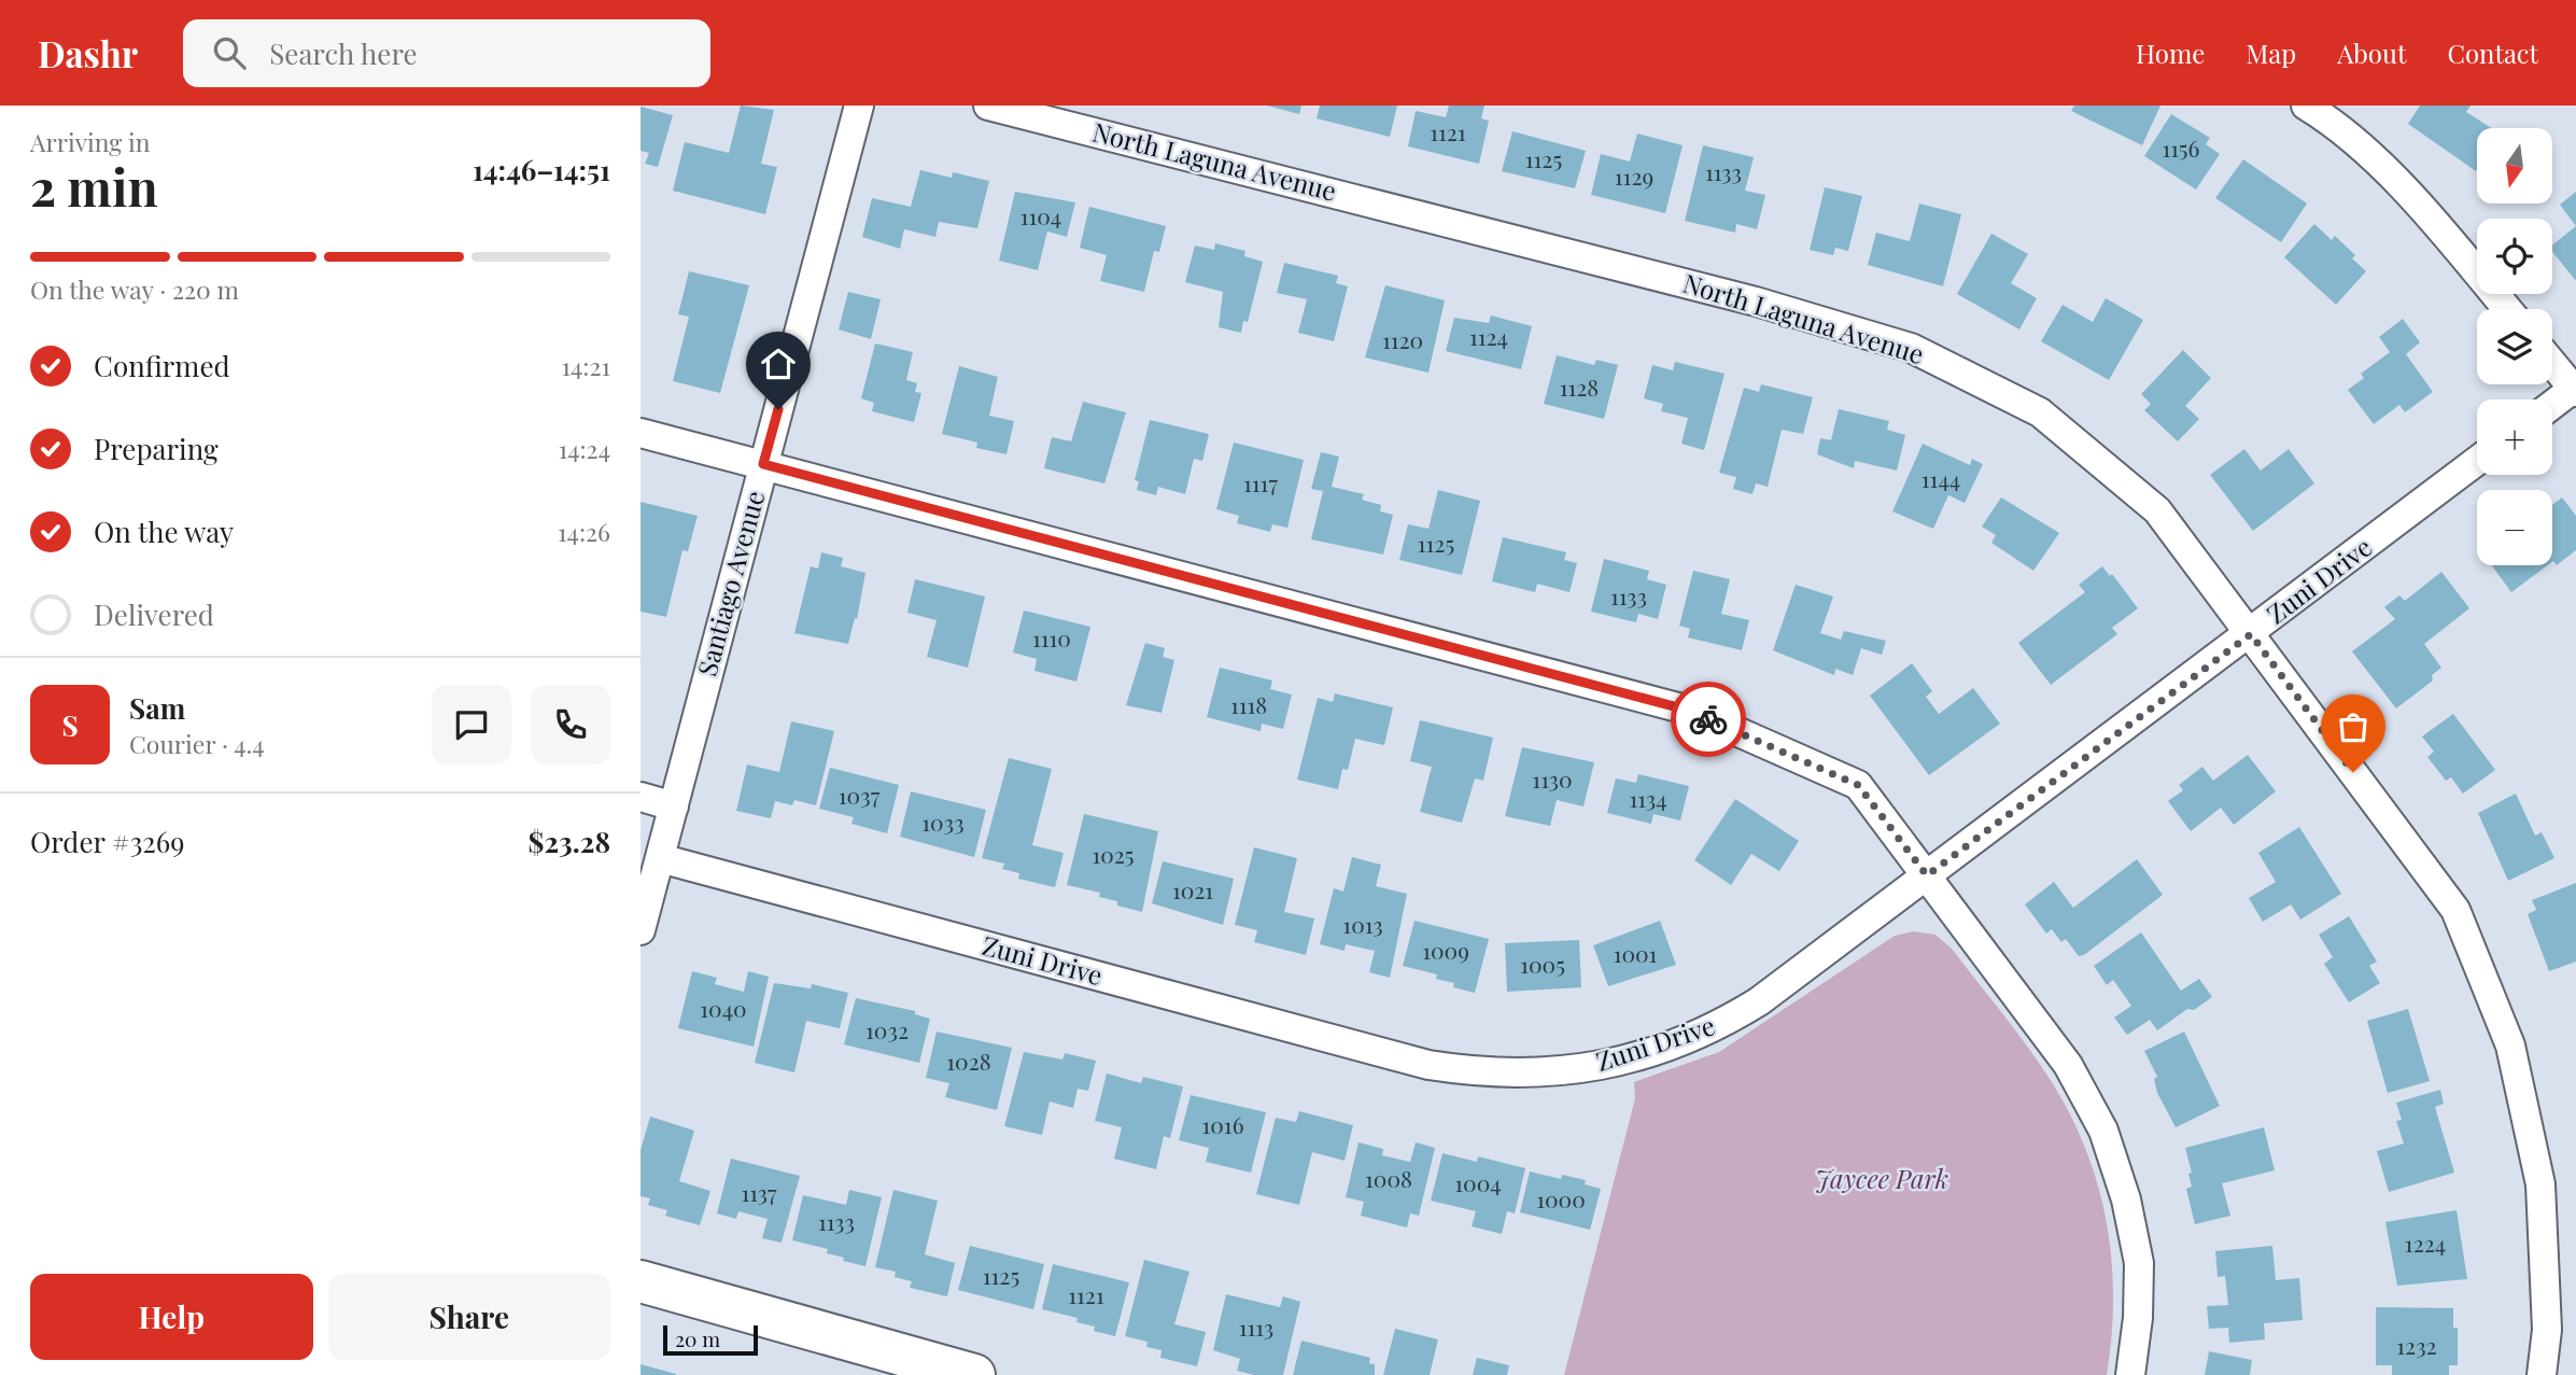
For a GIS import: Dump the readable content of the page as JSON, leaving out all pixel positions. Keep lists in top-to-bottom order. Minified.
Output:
{"streets":{"street":["North Laguna Avenue","Zuni Drive","Santiago Avenue"]},"crossings":[["North Laguna Avenue","Zuni Drive"],["Zuni Drive","Santiago Avenue"]],"parks":["Jaycee Park"],"house_numbers":["1121","1156","1125","1133","1129","1104","1124","1120","1128","1144","1117","1125","1133","1110","1118","1130","1037","1134","1033","1025","1021","1013","1009","1001","1005","1040","1032","1028","1016","1008","1004","1137","1000","1133","1224","1125","1121","1113","1232"],"scale_bar":"20 m","north":"bottom","page":{"header":"Dashr","search":"Search here","nav":["Home","Map","About","Contact"],"heading":["2 min","Arriving in","14:46–14:51"],"panel":["Sam","Courier · 4.4","Order #3269","$23.28"],"map_buttons":["+","−"],"bar":"On the way · 220 m","list":[["Confirmed","14:21"],["Preparing","14:24"],["On the way","14:26"],"Delivered"],"round":"S","buttons":["Help","Share"],"scale":"20 m"}}
